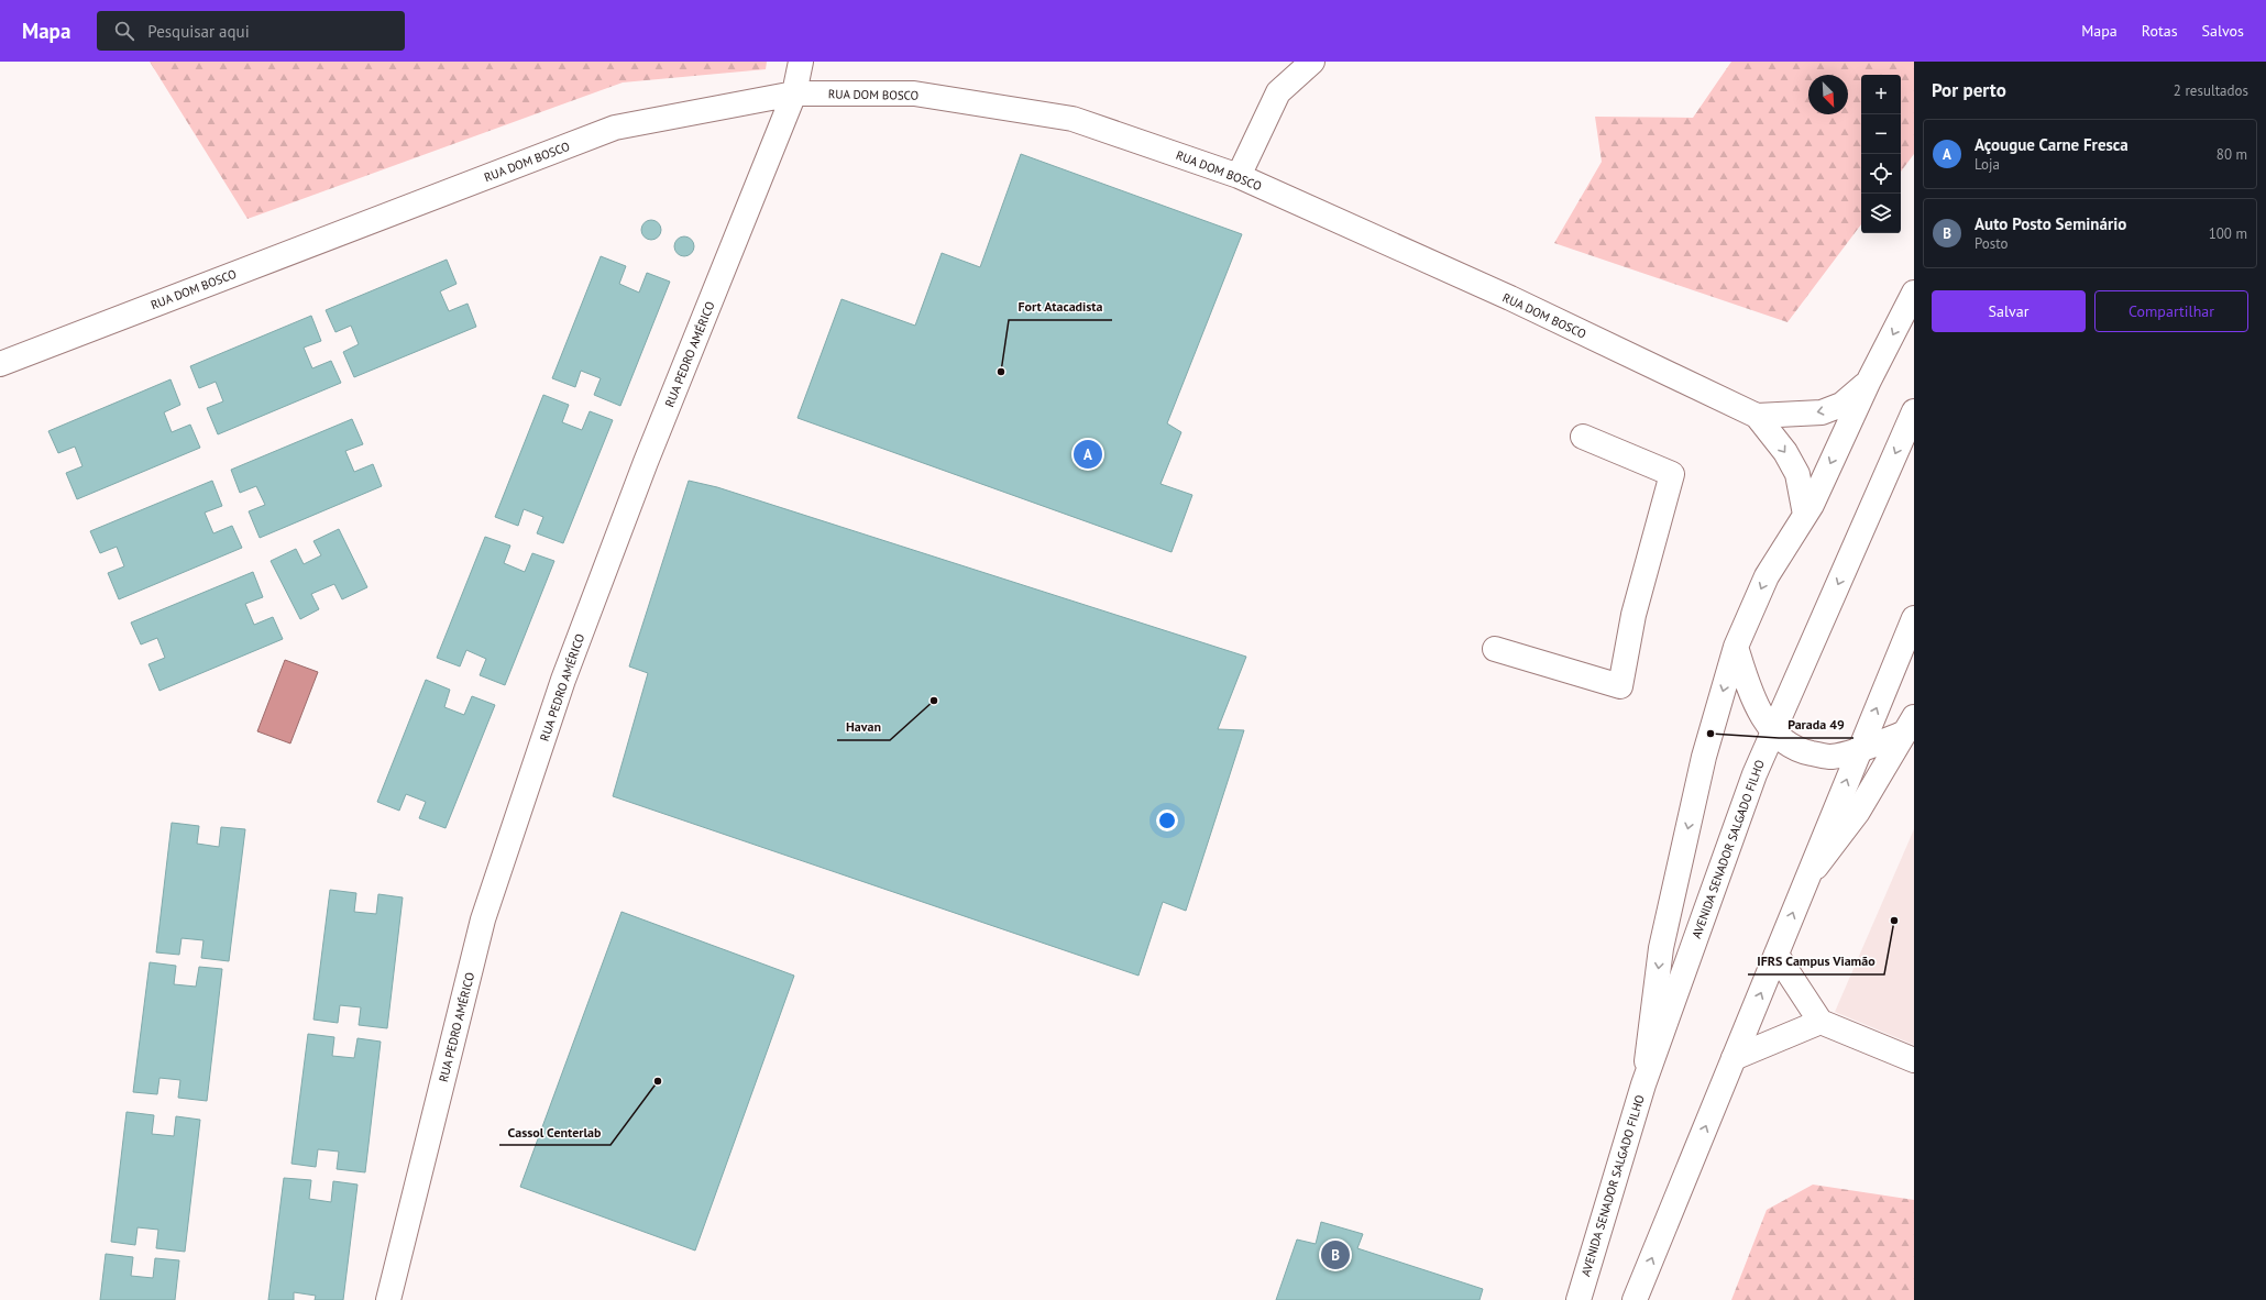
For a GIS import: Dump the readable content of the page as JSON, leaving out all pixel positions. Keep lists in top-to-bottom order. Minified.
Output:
{"streets":{"street":["RUA DOM BOSCO","RUA PEDRO AMÉRICO","AVENIDA SENADOR SALGADO FILHO"]},"crossings":[["RUA DOM BOSCO","RUA PEDRO AMÉRICO"]],"places":["Fort Atacadista","Havan","Parada 49","IFRS Campus Viamão","Cassol Centerlab"],"north":"bottom right","page":{"header":"Mapa","search":"Pesquisar aqui","nav":["Mapa","Rotas","Salvos"],"heading":["Por perto","2 resultados"],"map_buttons":["+","−"],"list":[{"mark":"A","name":"Açougue Carne Fresca","note":"Loja","value":"80 m"},{"mark":"B","name":"Auto Posto Seminário","note":"Posto","value":"100 m"}],"buttons":["Salvar","Compartilhar"],"pins":["A","B"]}}
